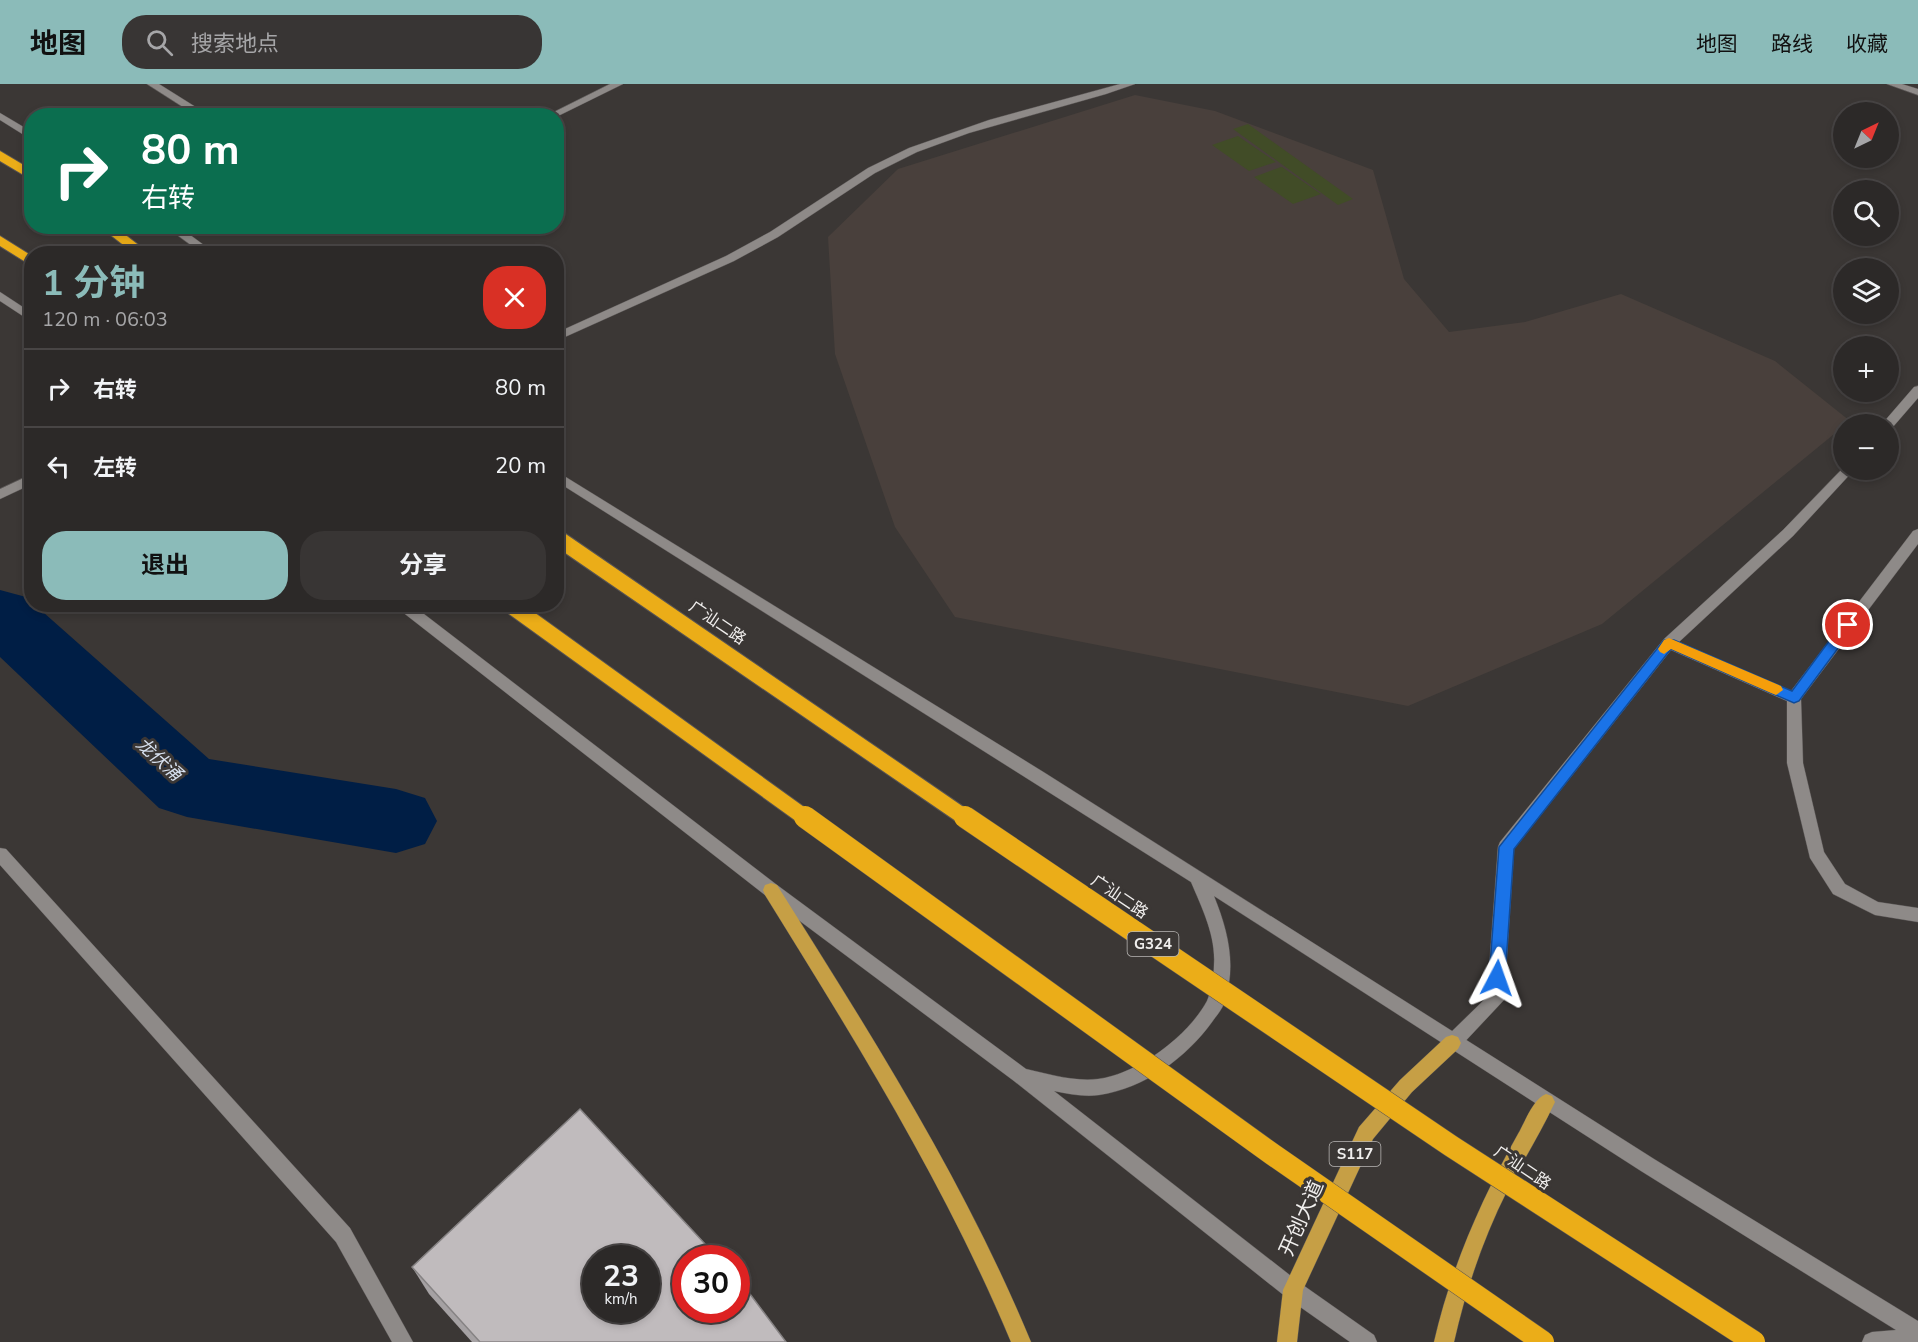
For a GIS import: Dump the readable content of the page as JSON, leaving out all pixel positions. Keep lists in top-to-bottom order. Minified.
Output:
{"streets":{"highway":["广汕二路","G324"],"main road":["S117","开创大道"]},"water":["龙伏涌"],"north":"top right","page":{"header":"地图","search":"搜索地点","nav":["地图","路线","收藏"],"map_buttons":["+","−"],"turn":["80 m","右转"],"heading":["1 分钟","120 m · 06:03"],"list":[{"name":"右转","value":"80 m"},{"name":"左转","value":"20 m"}],"buttons":["退出","分享"],"speed":"23 km/h","limit":"30"}}
